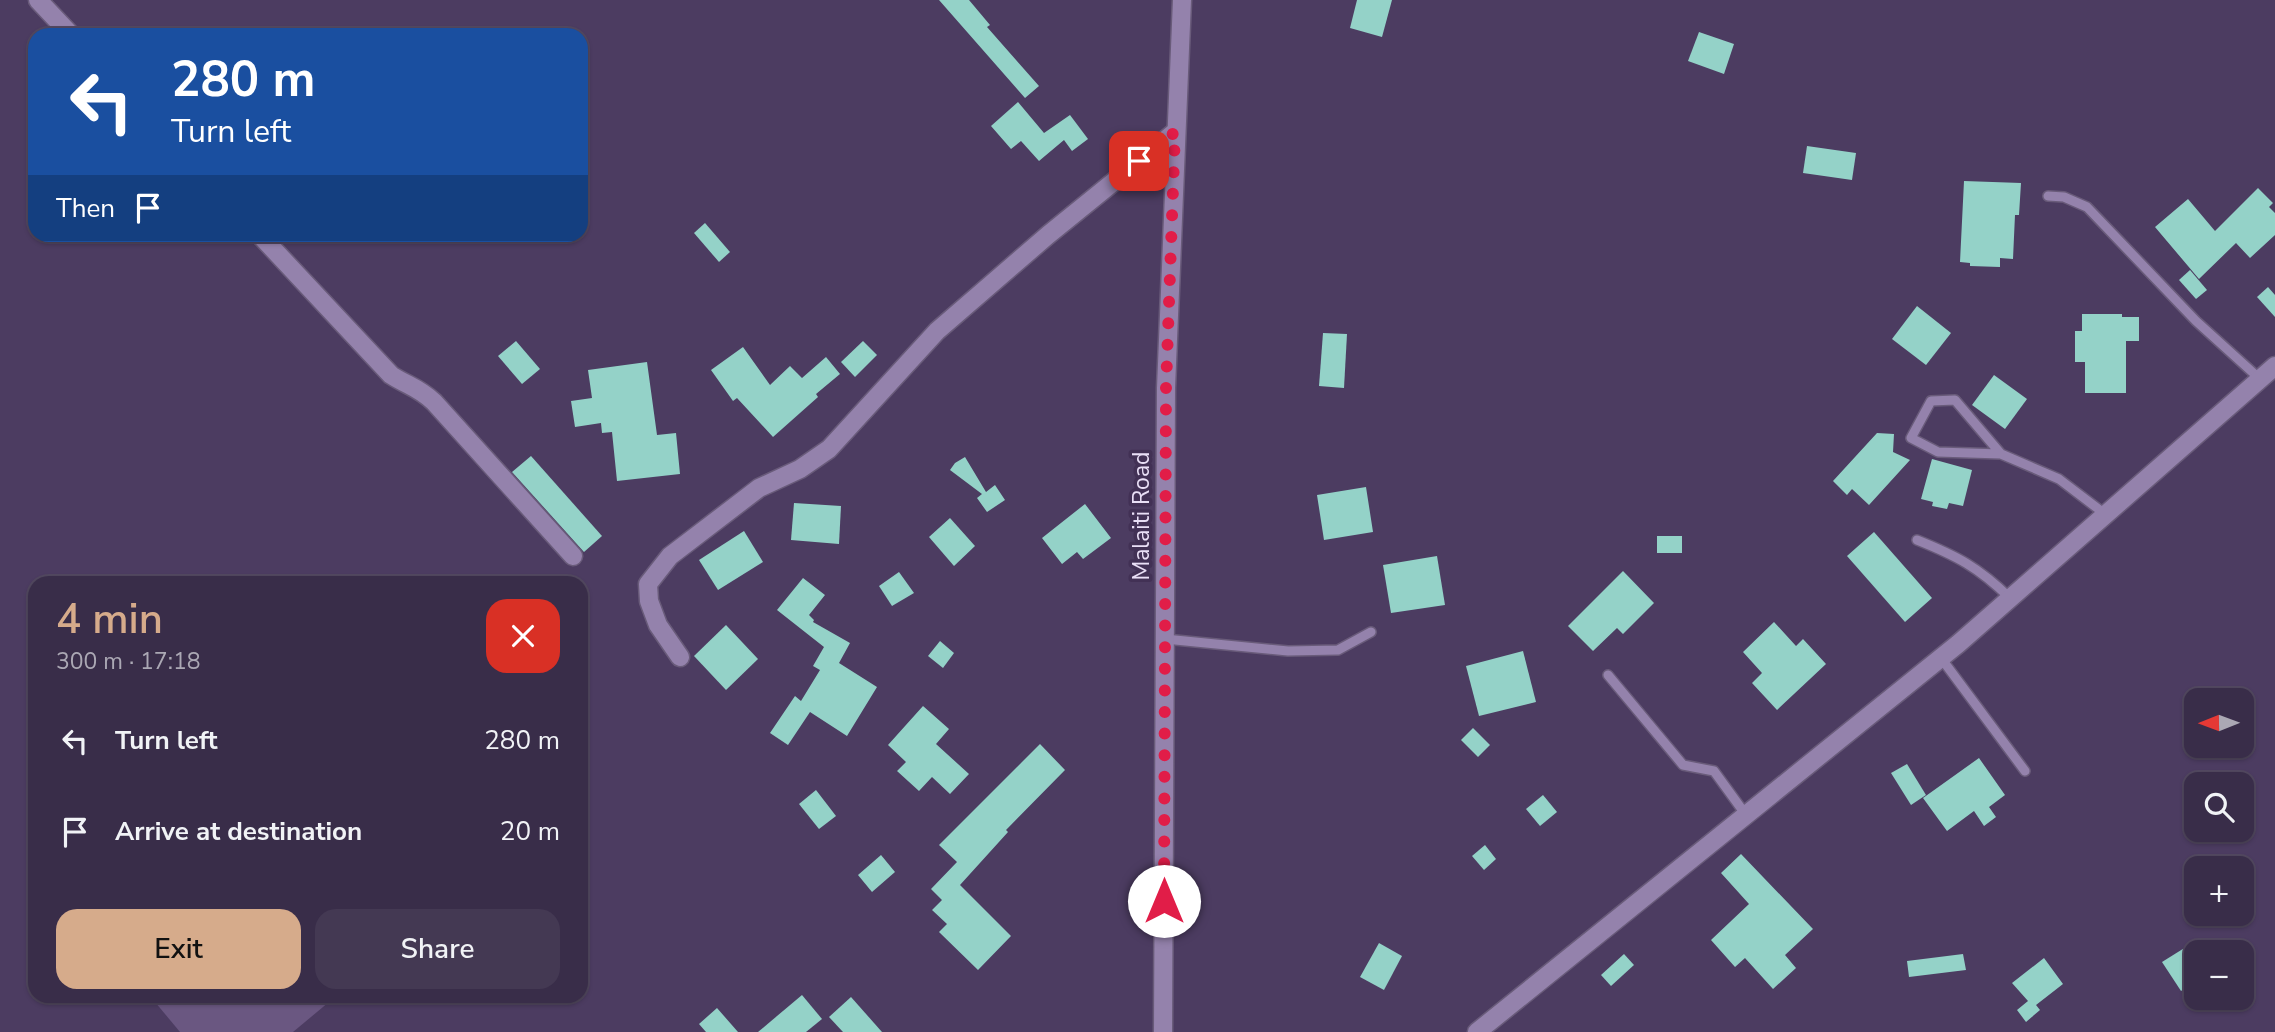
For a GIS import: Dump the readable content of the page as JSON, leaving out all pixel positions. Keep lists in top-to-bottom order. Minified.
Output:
{"streets":{"street":["Malaiti Road"]},"north":"left","page":{"turn":["280 m","Turn left"],"then":"Then","heading":["4 min","300 m · 17:18"],"map_buttons":["+","−"],"list":[{"name":"Turn left","value":"280 m"},{"name":"Arrive at destination","value":"20 m"}],"buttons":["Exit","Share"]}}
